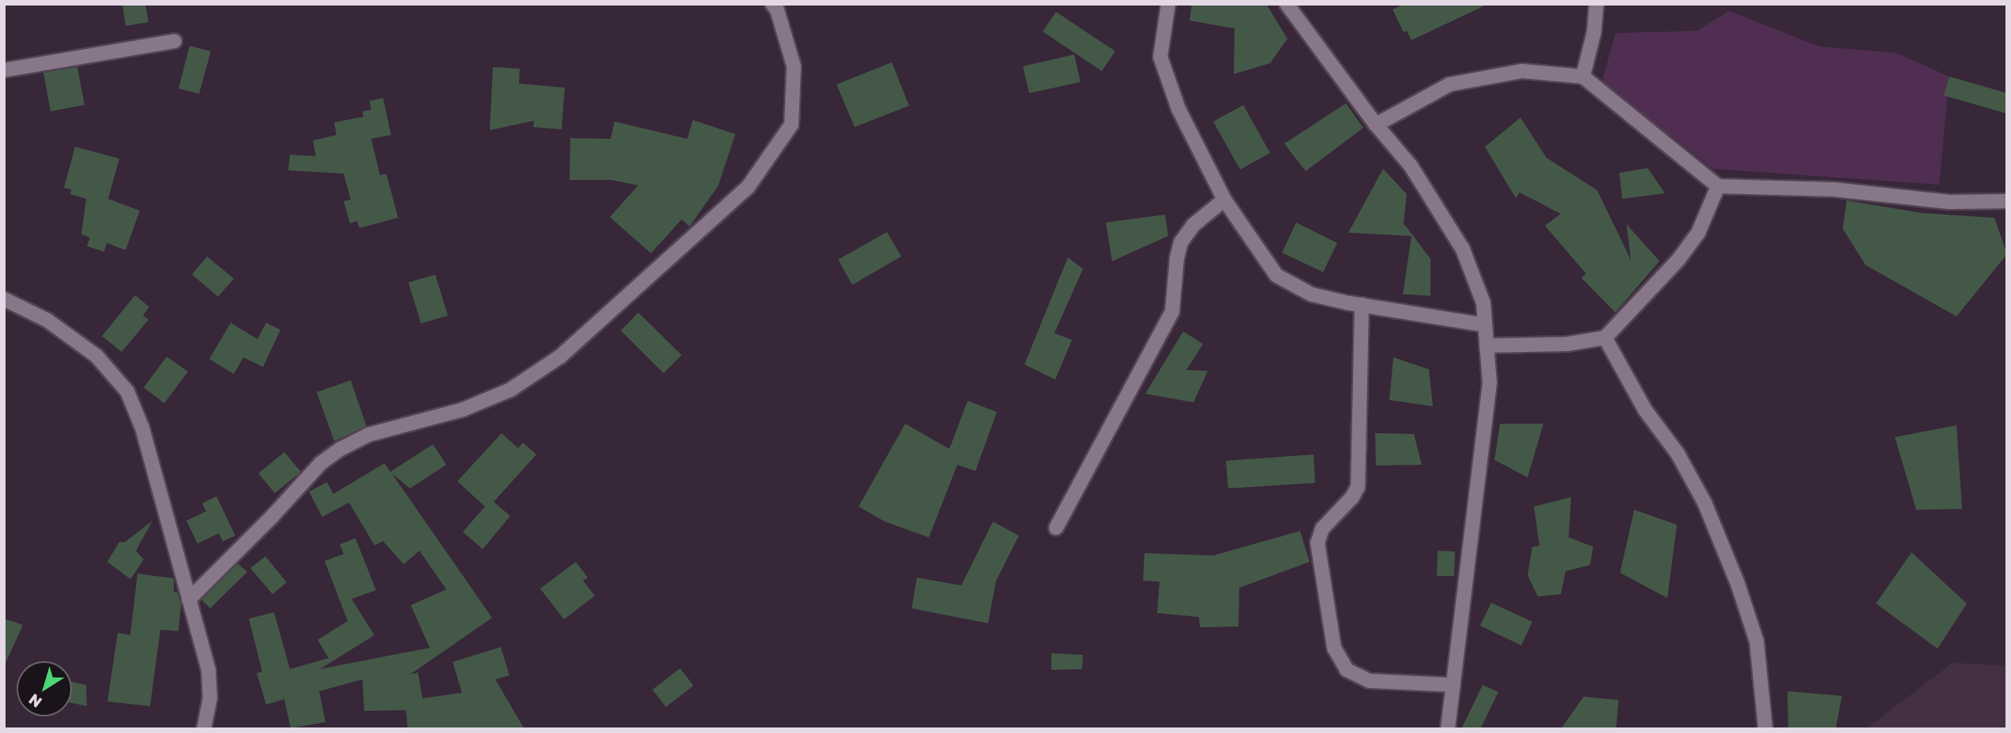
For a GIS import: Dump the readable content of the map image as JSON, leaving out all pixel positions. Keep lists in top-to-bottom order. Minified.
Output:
{"north":"bottom left"}
